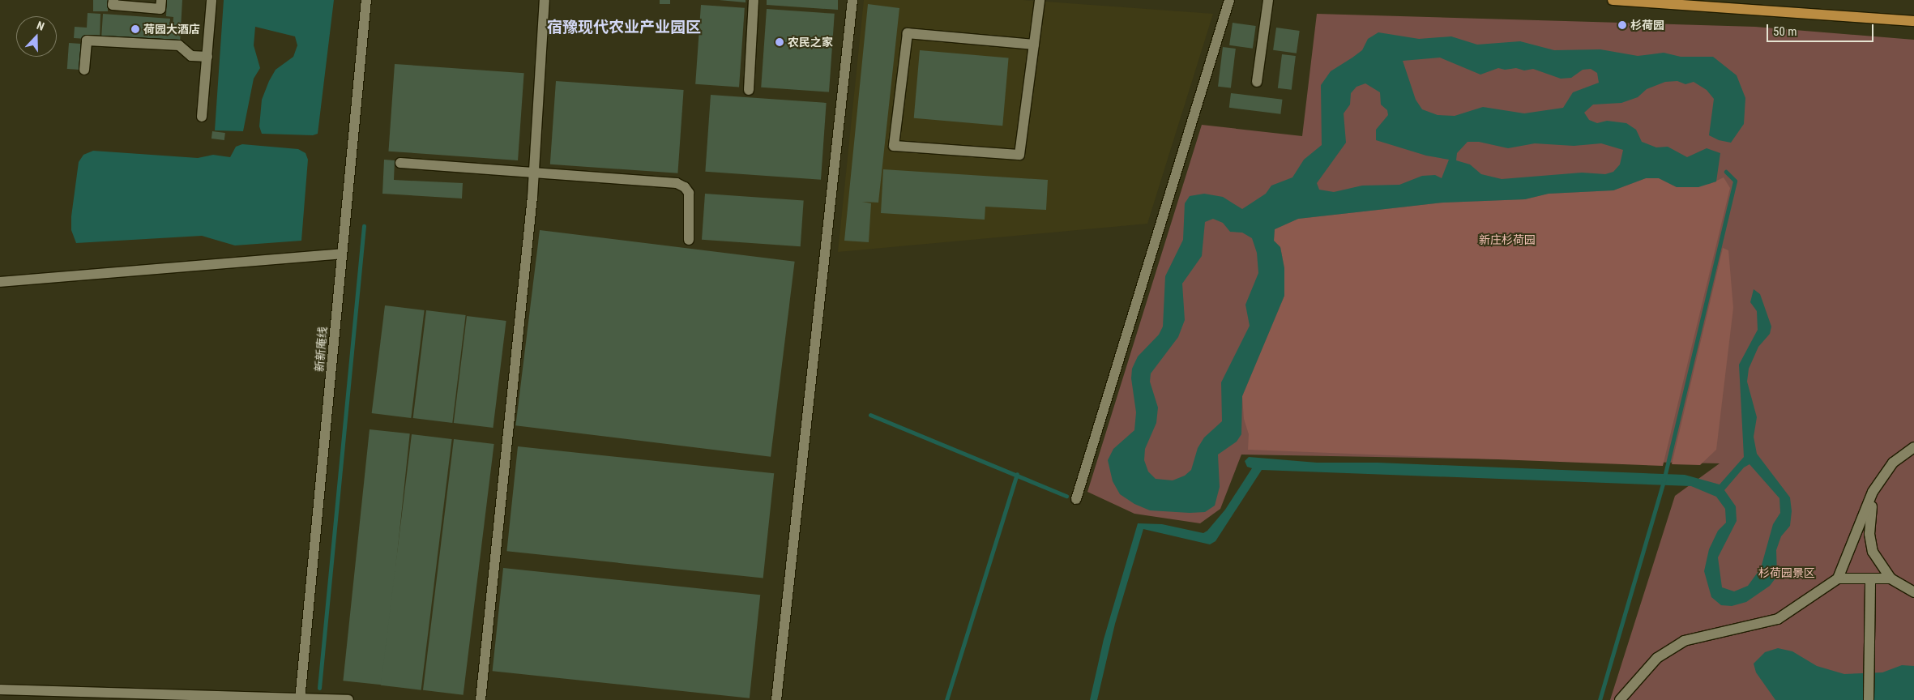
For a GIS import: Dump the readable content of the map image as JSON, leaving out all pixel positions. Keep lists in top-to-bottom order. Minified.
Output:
{"streets":{"street":["新新庵线"]},"districts":["宿豫现代农业产业园区"],"parks":["新庄杉荷园","杉荷园景区"],"places":["杉荷园","荷园大酒店","农民之家"],"scale_bar":"50 m","north":"top"}
